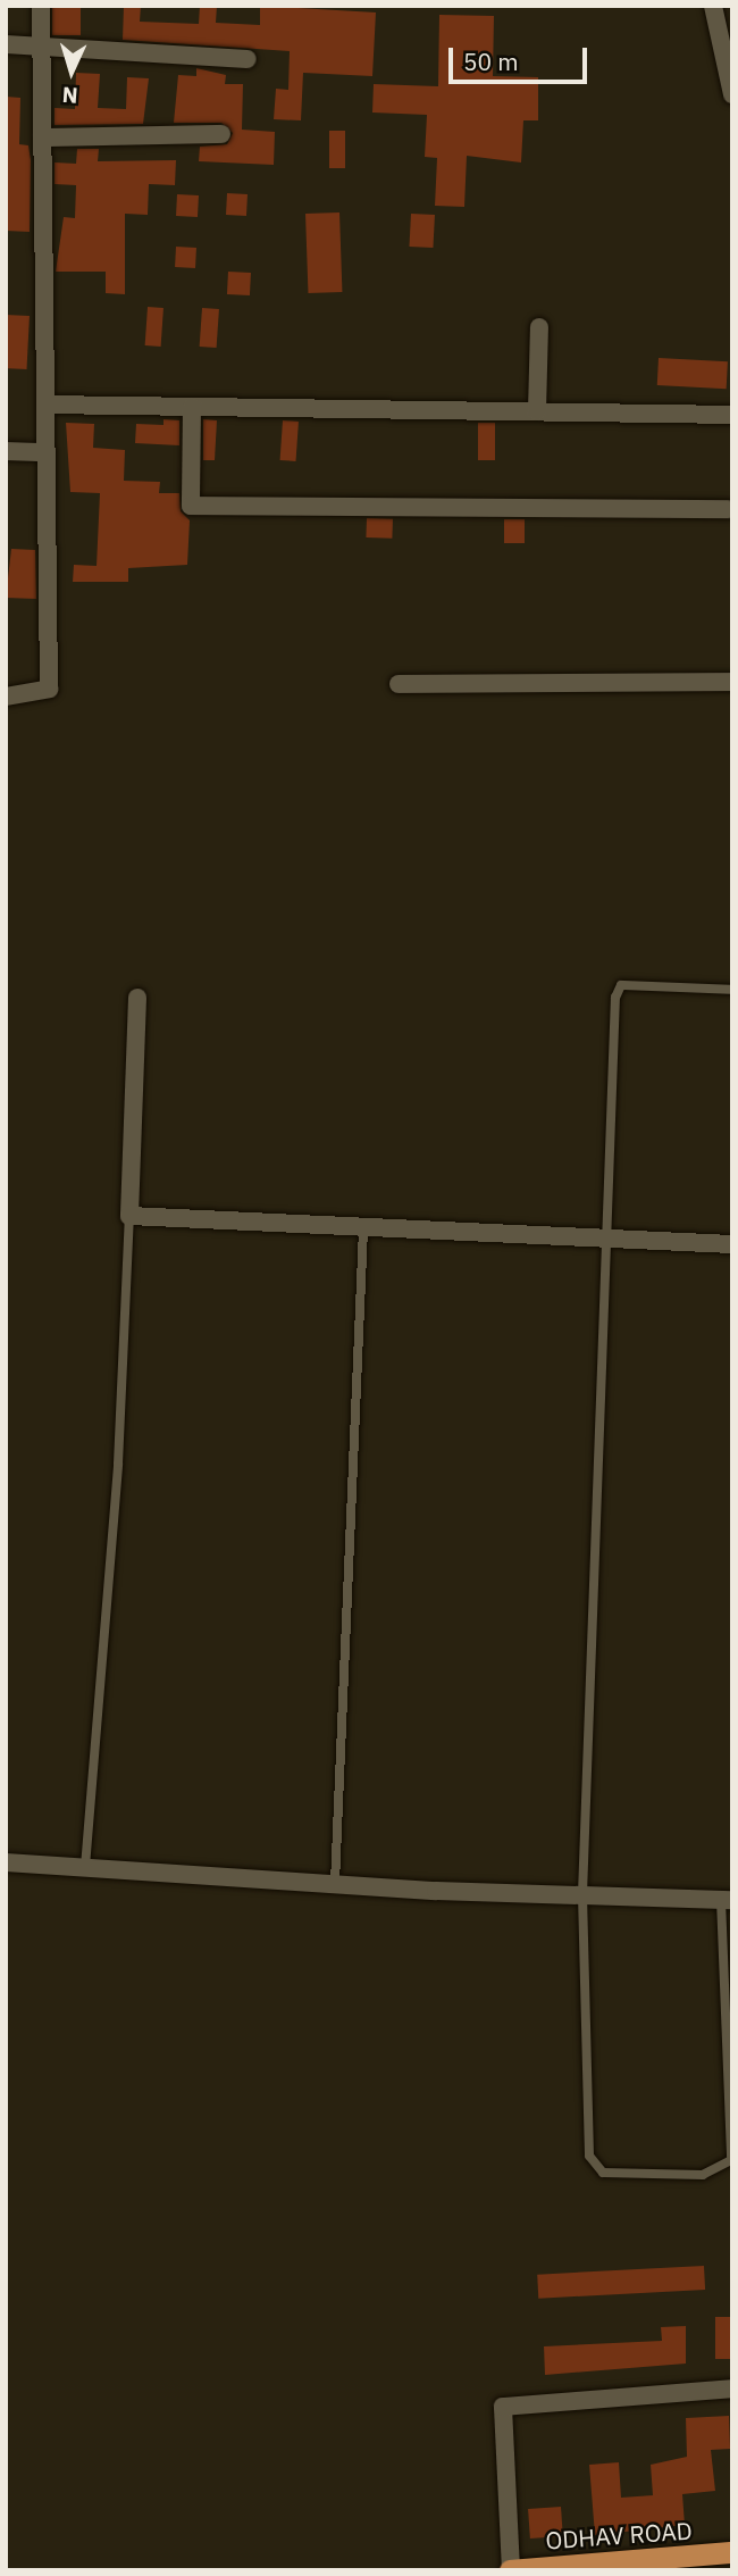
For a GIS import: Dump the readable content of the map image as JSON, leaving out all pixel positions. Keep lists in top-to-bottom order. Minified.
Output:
{"streets":{"main road":["ODHAV ROAD"]},"scale_bar":"50 m","north":"bottom"}
